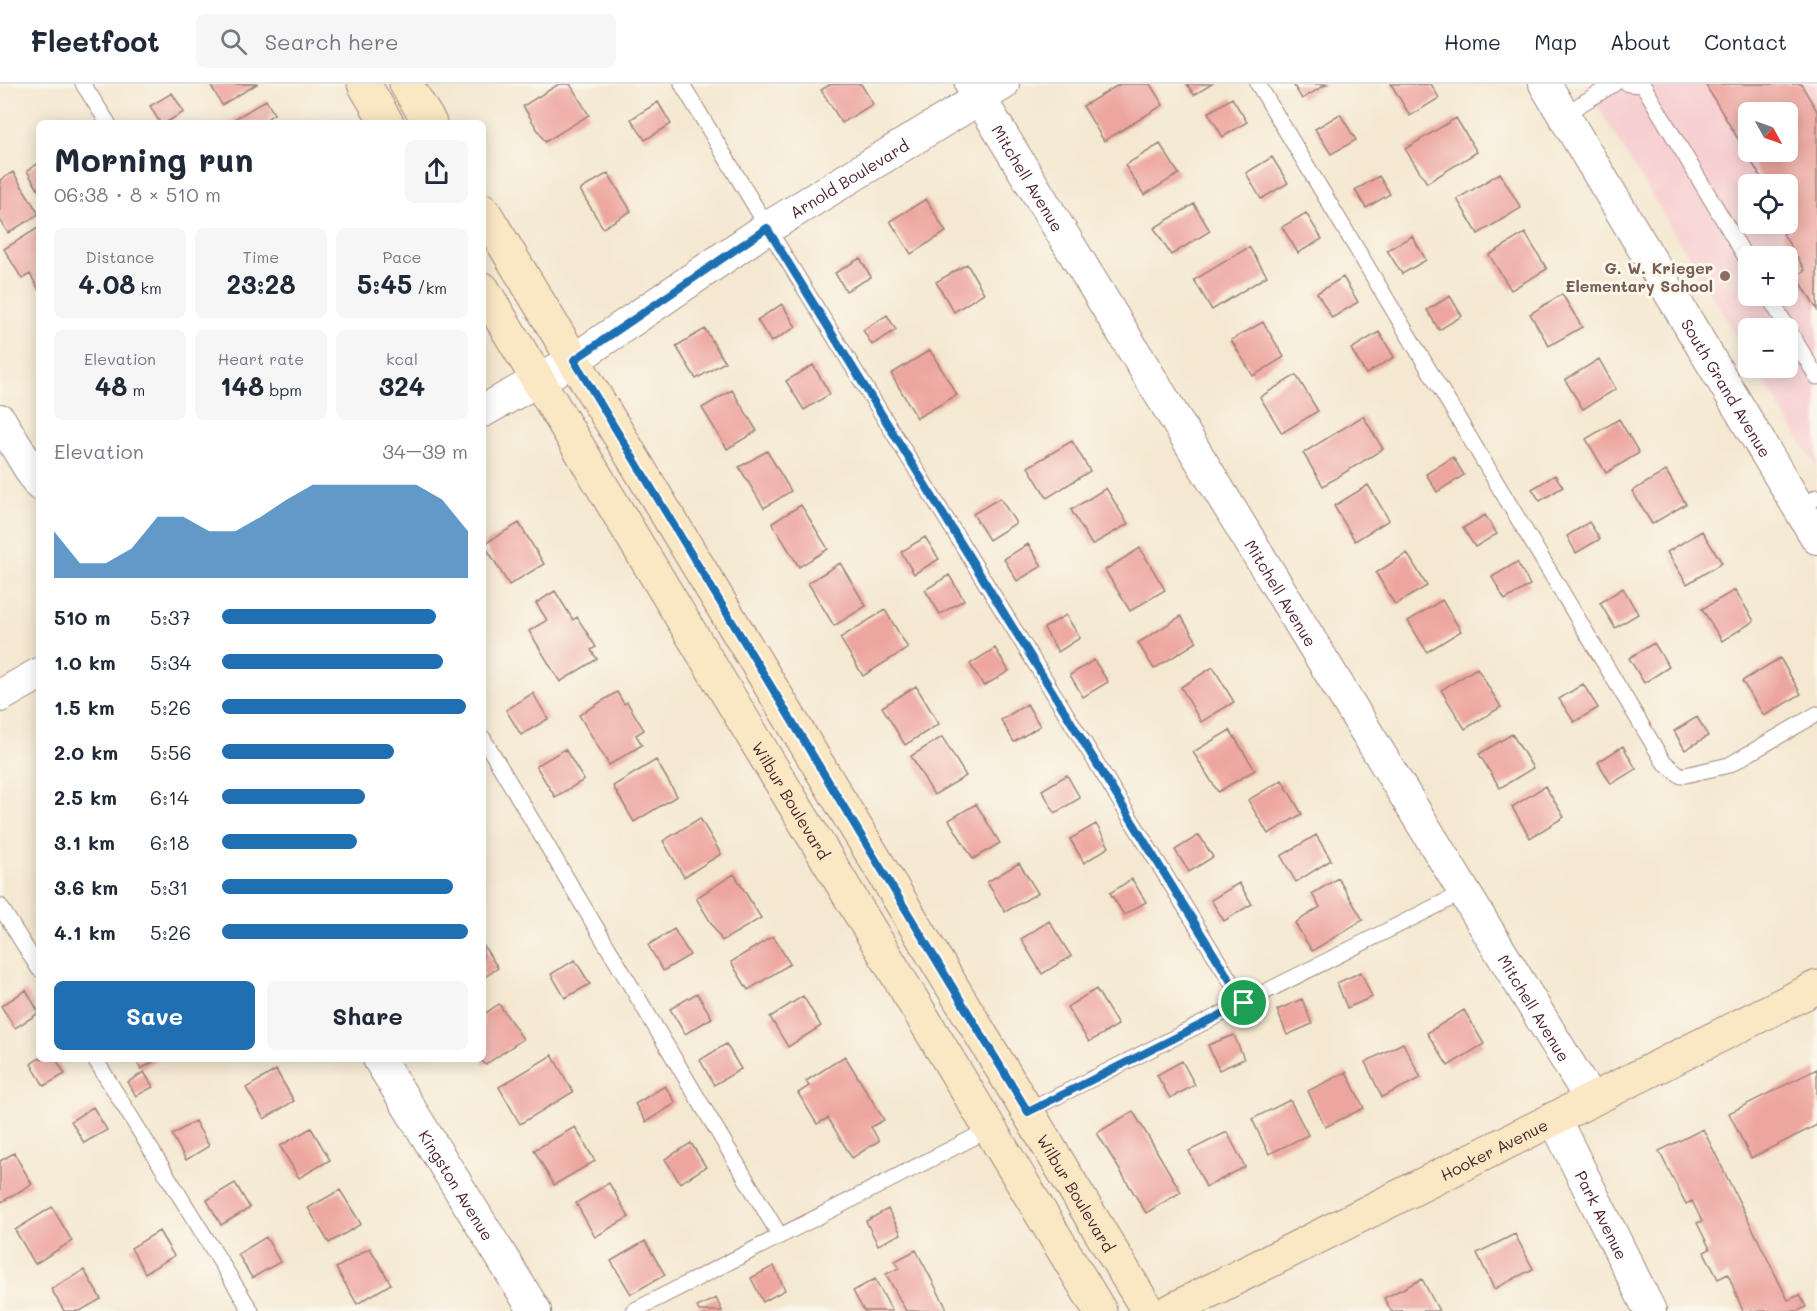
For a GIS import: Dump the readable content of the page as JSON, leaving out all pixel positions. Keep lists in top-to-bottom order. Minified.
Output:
{"streets":{"street":["Mitchell Avenue","Arnold Boulevard","South Grand Avenue","Wilbur Boulevard","Hooker Avenue","Kingston Avenue","Park Avenue"]},"crossings":[["Mitchell Avenue","Arnold Boulevard"],["Mitchell Avenue","Hooker Avenue"],["Arnold Boulevard","Wilbur Boulevard"],["Hooker Avenue","Park Avenue"]],"places":["G. W. Krieger Elementary School"],"north":"bottom right","page":{"header":"Fleetfoot","search":"Search here","nav":["Home","Map","About","Contact"],"map_buttons":["+","−"],"heading":["Morning run","06:38 · 8 × 510 m"],"stats":[["Distance","4.08 km"],["Time","23:28"],["Pace","5:45 /km"],["Elevation","48 m"],["Heart rate","148 bpm"],["kcal","324"]],"chart":["Elevation","34–39 m"],"list":[{"name":"510 m","note":"5:37"},{"name":"1.0 km","note":"5:34"},{"name":"1.5 km","note":"5:26"},{"name":"2.0 km","note":"5:56"},{"name":"2.5 km","note":"6:14"},{"name":"3.1 km","note":"6:18"},{"name":"3.6 km","note":"5:31"},{"name":"4.1 km","note":"5:26"}],"buttons":["Save","Share"]}}
